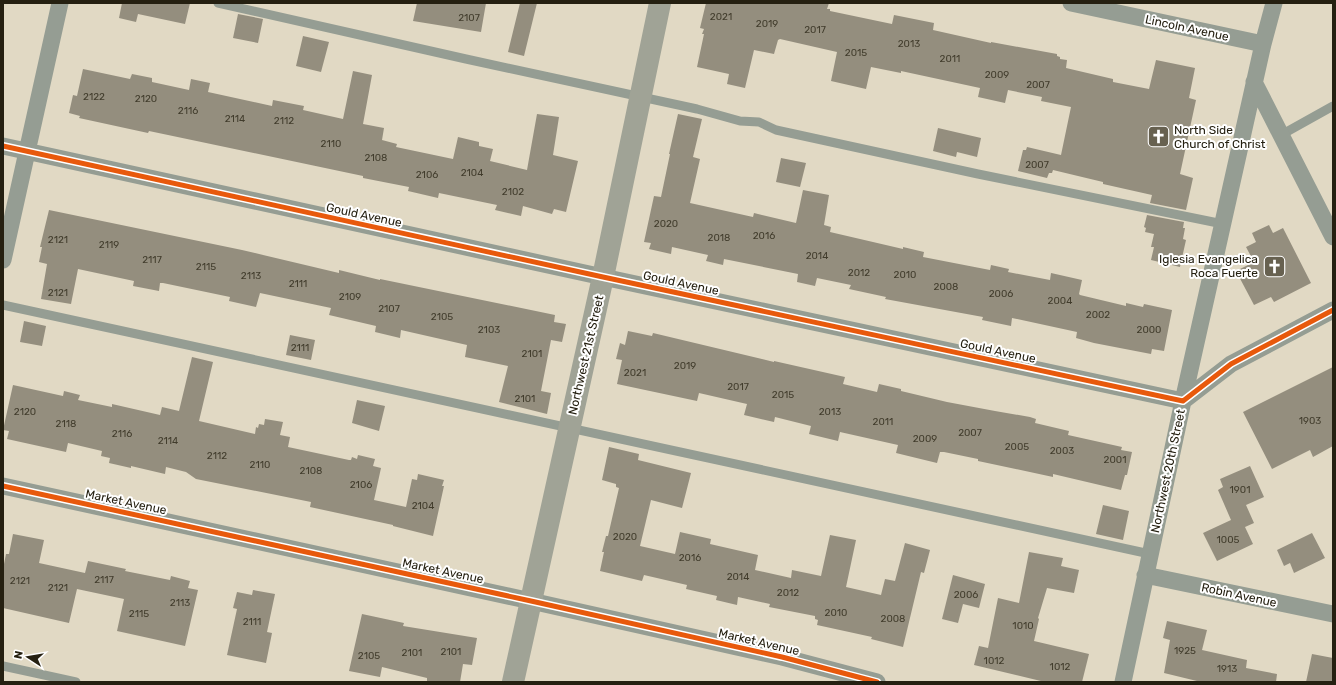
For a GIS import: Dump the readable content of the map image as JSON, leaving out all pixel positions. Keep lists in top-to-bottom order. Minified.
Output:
{"streets":{"street":["Lincoln Avenue","Gould Avenue","Northwest 21st Street","Northwest 20th Street","Market Avenue","Robin Avenue"]},"crossings":[["Lincoln Avenue","Northwest 20th Street"],["Gould Avenue","Northwest 21st Street"],["Gould Avenue","Northwest 20th Street"],["Northwest 21st Street","Market Avenue"],["Northwest 20th Street","Robin Avenue"]],"places":{"church":["North Side Church of Christ","Iglesia Evangelica Roca Fuerte"]},"house_numbers":["2021","2107","2019","2017","2013","2015","2011","2009","2007","2122","2120","2116","2114","2112","2110","2108","2007","2104","2106","2102","2020","2016","2018","2121","2119","2014","2117","2115","2012","2010","2113","2111","2008","2121","2006","2109","2004","2107","2002","2105","2103","2000","2111","2101","2019","2021","2017","2015","2101","2120","2013","1903","2011","2118","2007","2116","2009","2114","2005","2003","2112","2001","2110","2108","2106","1901","2104","2020","1005","2016","2014","2117","2121","2121","2012","2006","2113","2010","2115","2008","2111","1010","1925","2101","2101","2105","1012","1012","1913"],"north":"left"}
